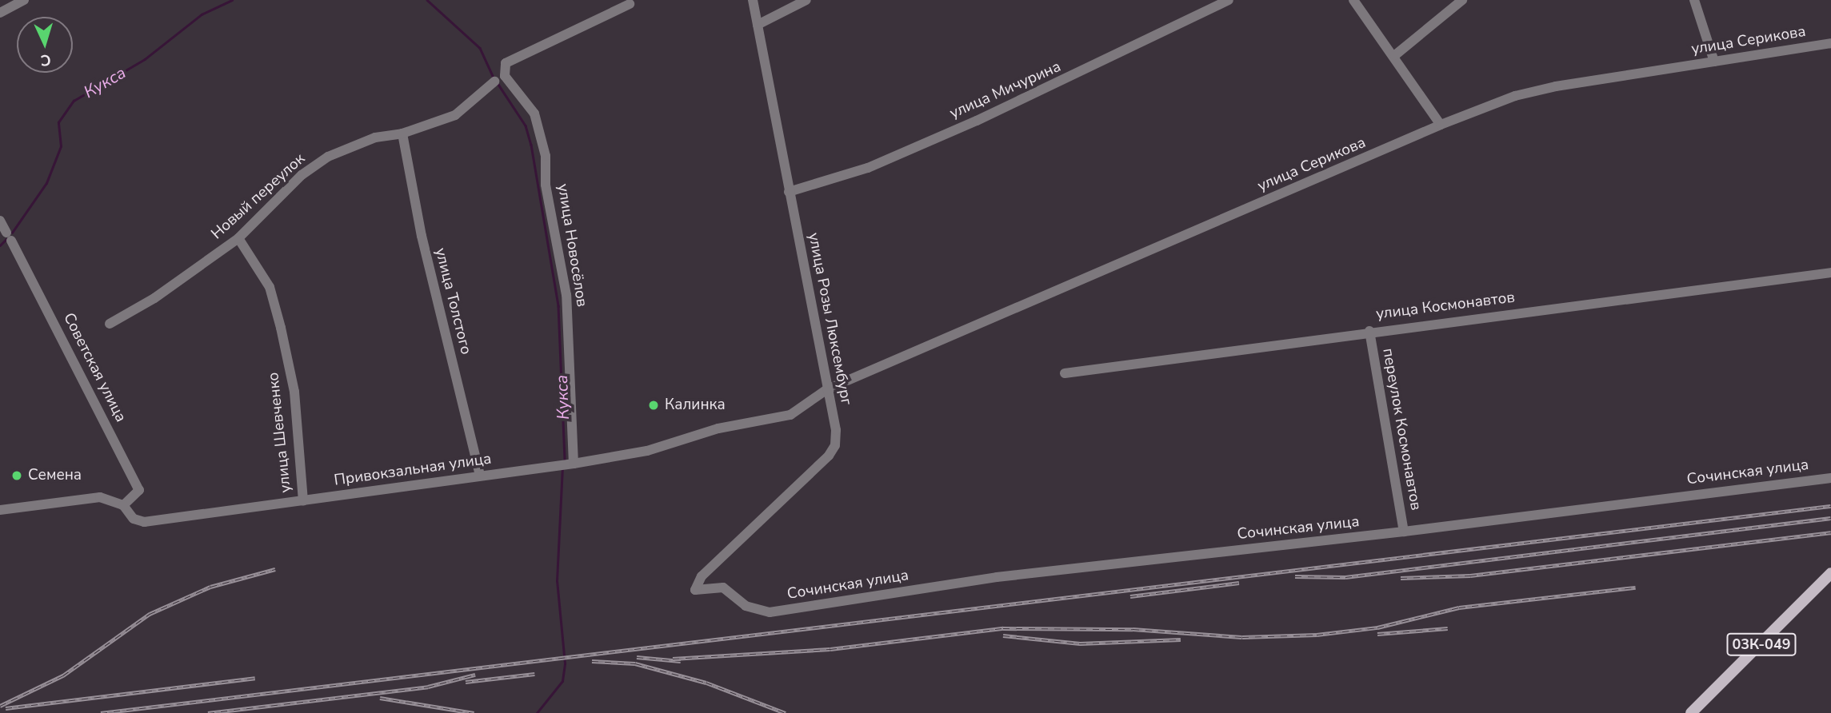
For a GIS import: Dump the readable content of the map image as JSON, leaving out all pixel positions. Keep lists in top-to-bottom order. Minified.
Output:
{"streets":{"main road":["03К-049"],"street":["улица Серикова","улица Мичурина","Новый переулок","улица Новосёлов","улица Толстого","улица Космонавтов","улица Розы Люксембург","Советская улица","переулок Космонавтов","улица Шевченко","Привокзальная улица","Сочинская улица"]},"crossings":[["улица Серикова","улица Розы Люксембург"],["улица Серикова","Привокзальная улица"],["улица Мичурина","улица Розы Люксембург"],["Новый переулок","улица Толстого"],["Новый переулок","улица Шевченко"],["улица Новосёлов","Привокзальная улица"],["улица Толстого","Привокзальная улица"],["улица Космонавтов","переулок Космонавтов"],["улица Розы Люксембург","Привокзальная улица"],["улица Розы Люксембург","Сочинская улица"],["Советская улица","Привокзальная улица"],["переулок Космонавтов","Сочинская улица"],["улица Шевченко","Привокзальная улица"]],"water":["Кукса"],"places":["Калинка","Семена"],"north":"bottom"}
